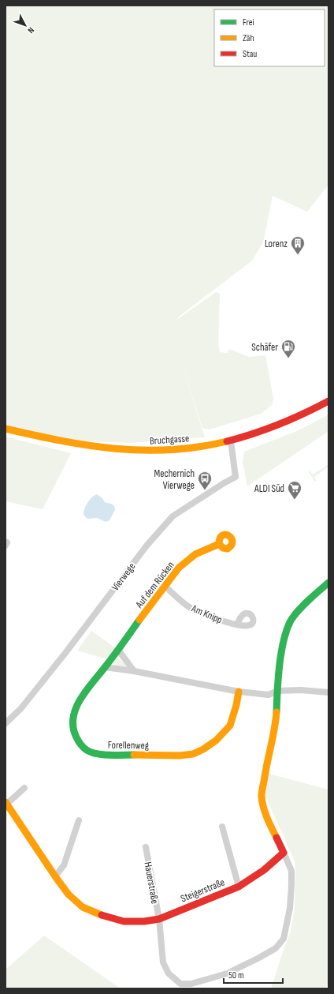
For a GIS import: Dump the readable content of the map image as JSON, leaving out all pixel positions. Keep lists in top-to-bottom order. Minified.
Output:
{"streets":{"street":["Bruchgasse","Vierwege","Auf dem Rücken","Am Knipp","Forellenweg","Hauerstraße","Steigerstraße"]},"crossings":[["Bruchgasse","Vierwege"],["Auf dem Rücken","Am Knipp"],["Auf dem Rücken","Forellenweg"],["Hauerstraße","Steigerstraße"]],"places":{"building":["Lorenz"],"fuel station":["Schäfer"],"bus stop":["Mechernich Vierwege"],"supermarket":["ALDI Süd"]},"legend":["Frei","Zäh","Stau"],"scale_bar":"50 m","north":"bottom right"}
